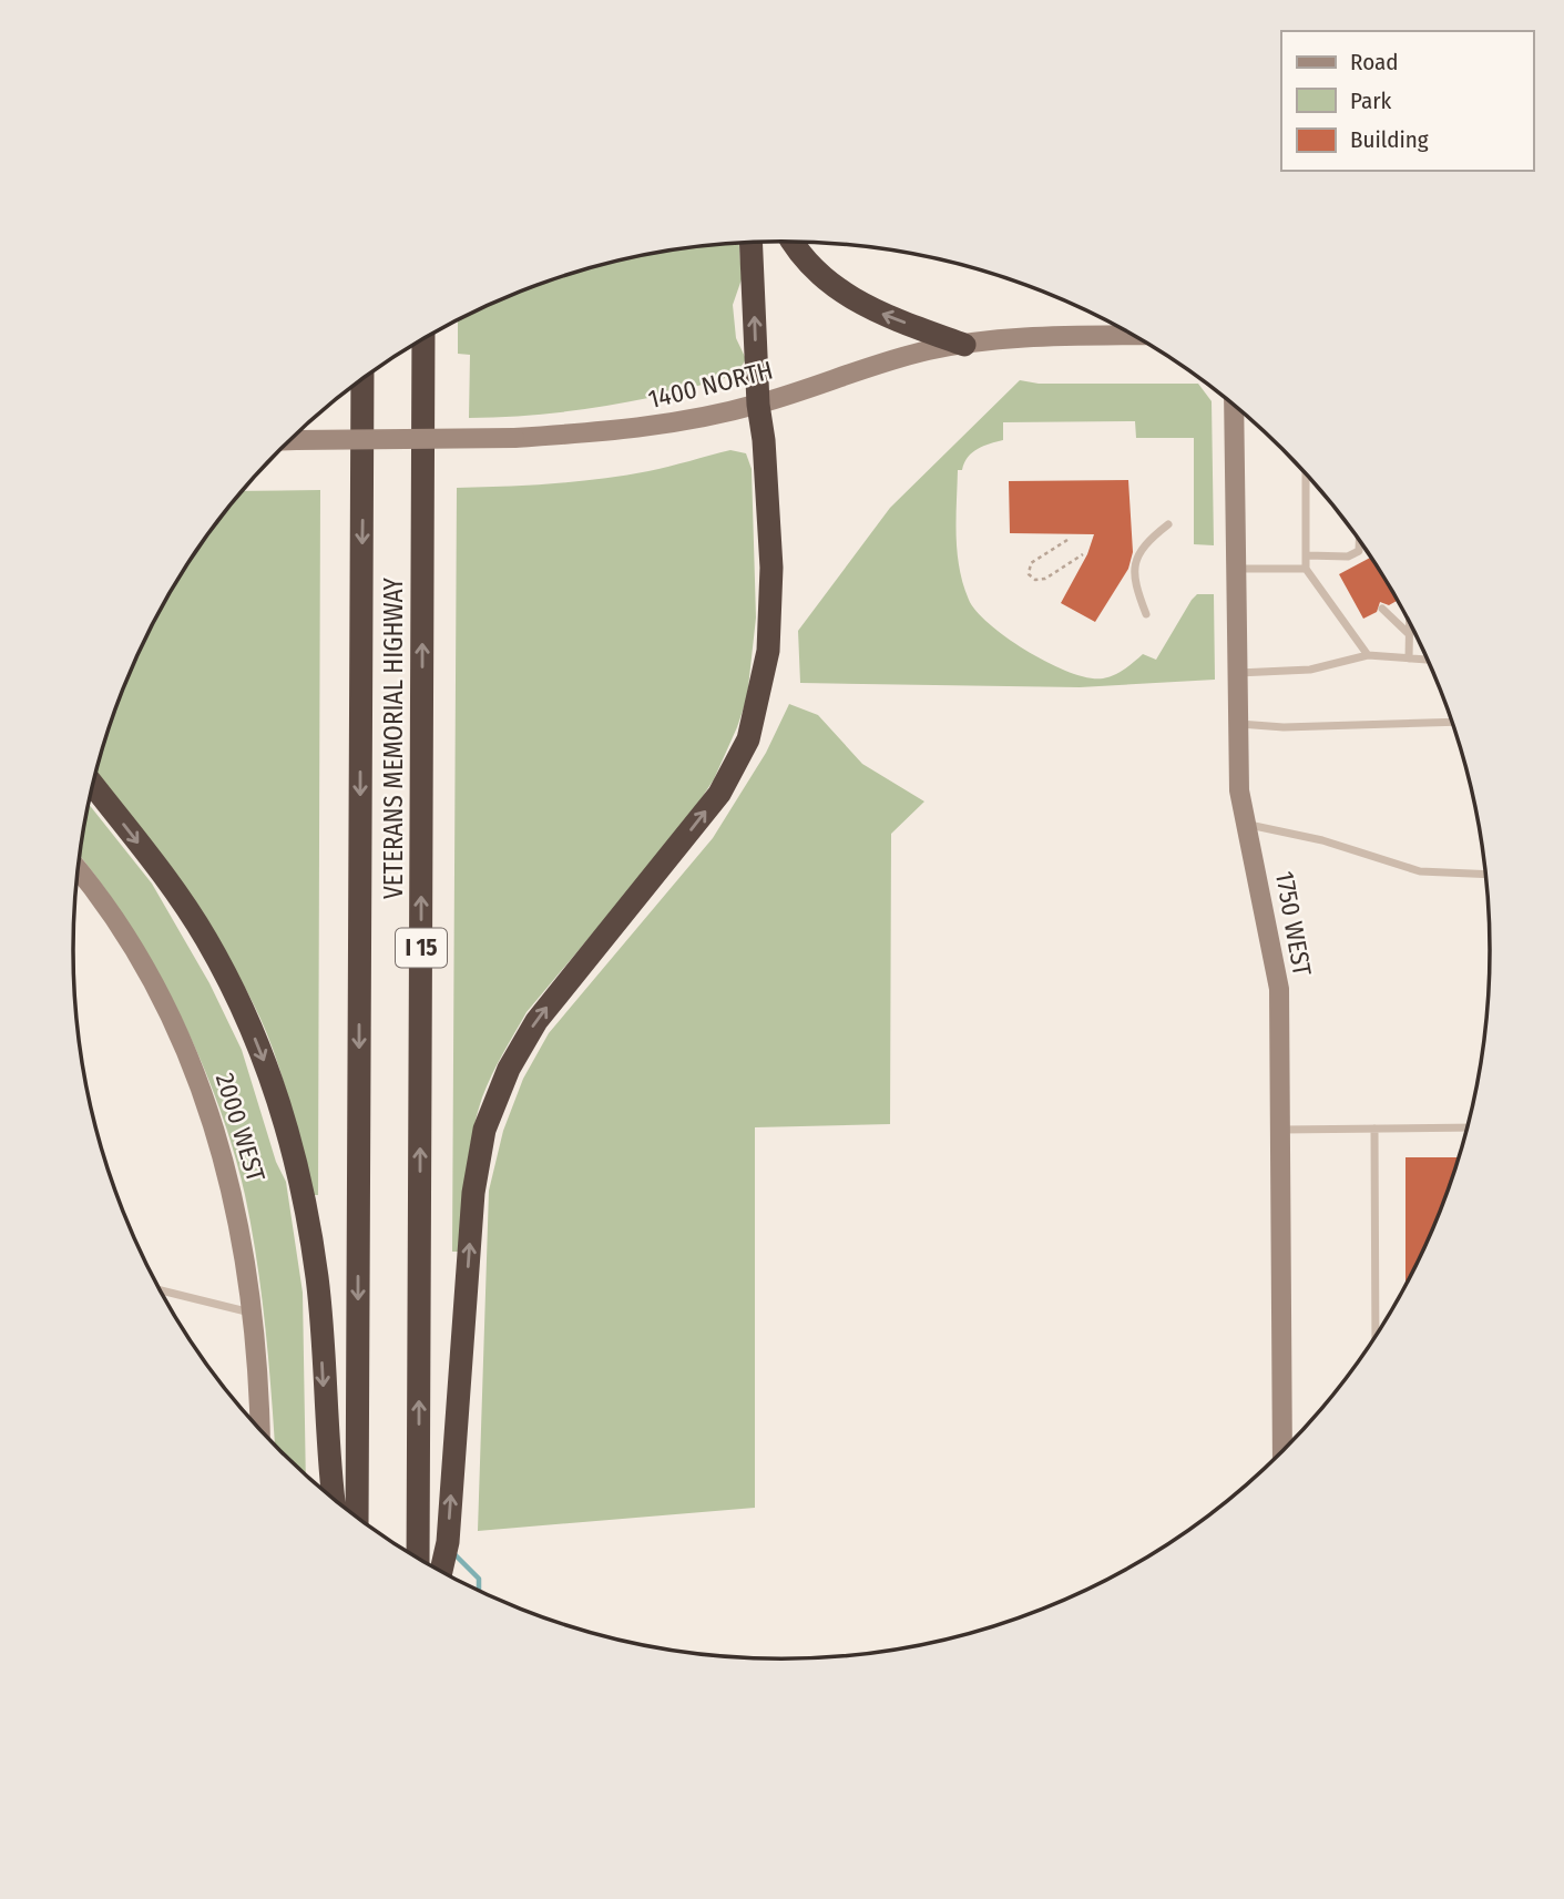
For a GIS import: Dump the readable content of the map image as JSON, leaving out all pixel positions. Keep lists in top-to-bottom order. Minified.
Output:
{"streets":{"highway":["VETERANS MEMORIAL HIGHWAY","I 15"],"street":["1400 NORTH","1750 WEST","2000 WEST"]},"legend":["Road","Park","Building"]}
